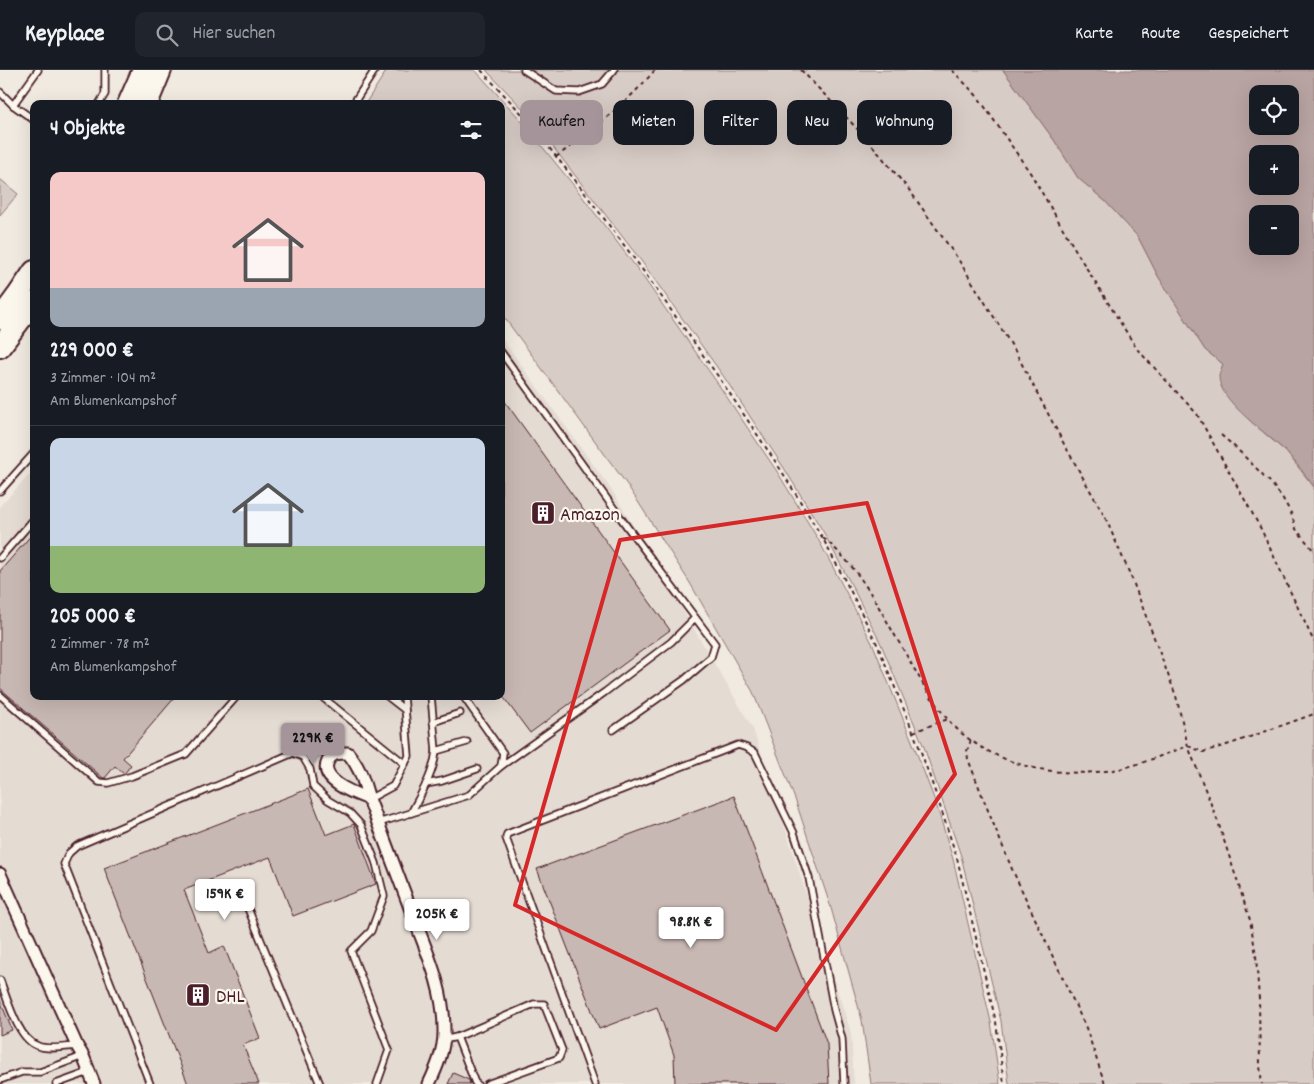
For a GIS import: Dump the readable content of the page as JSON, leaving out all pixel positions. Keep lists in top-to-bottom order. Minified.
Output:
{"places":{"building":["Amazon","DHL"]},"page":{"header":"Keyplace","search":"Hier suchen","nav":["Karte","Route","Gespeichert"],"map_buttons":["+","−"],"chip":["Kaufen","Mieten","Filter","Neu","Wohnung"],"heading":"4 Objekte","list":[{"name":"229 000 €","note":"3 Zimmer · 104 m² · Am Blumenkampshof"},{"name":"205 000 €","note":"2 Zimmer · 78 m² · Am Blumenkampshof"}],"price":["229K €","159K €","205K €","98.8K €"]}}
